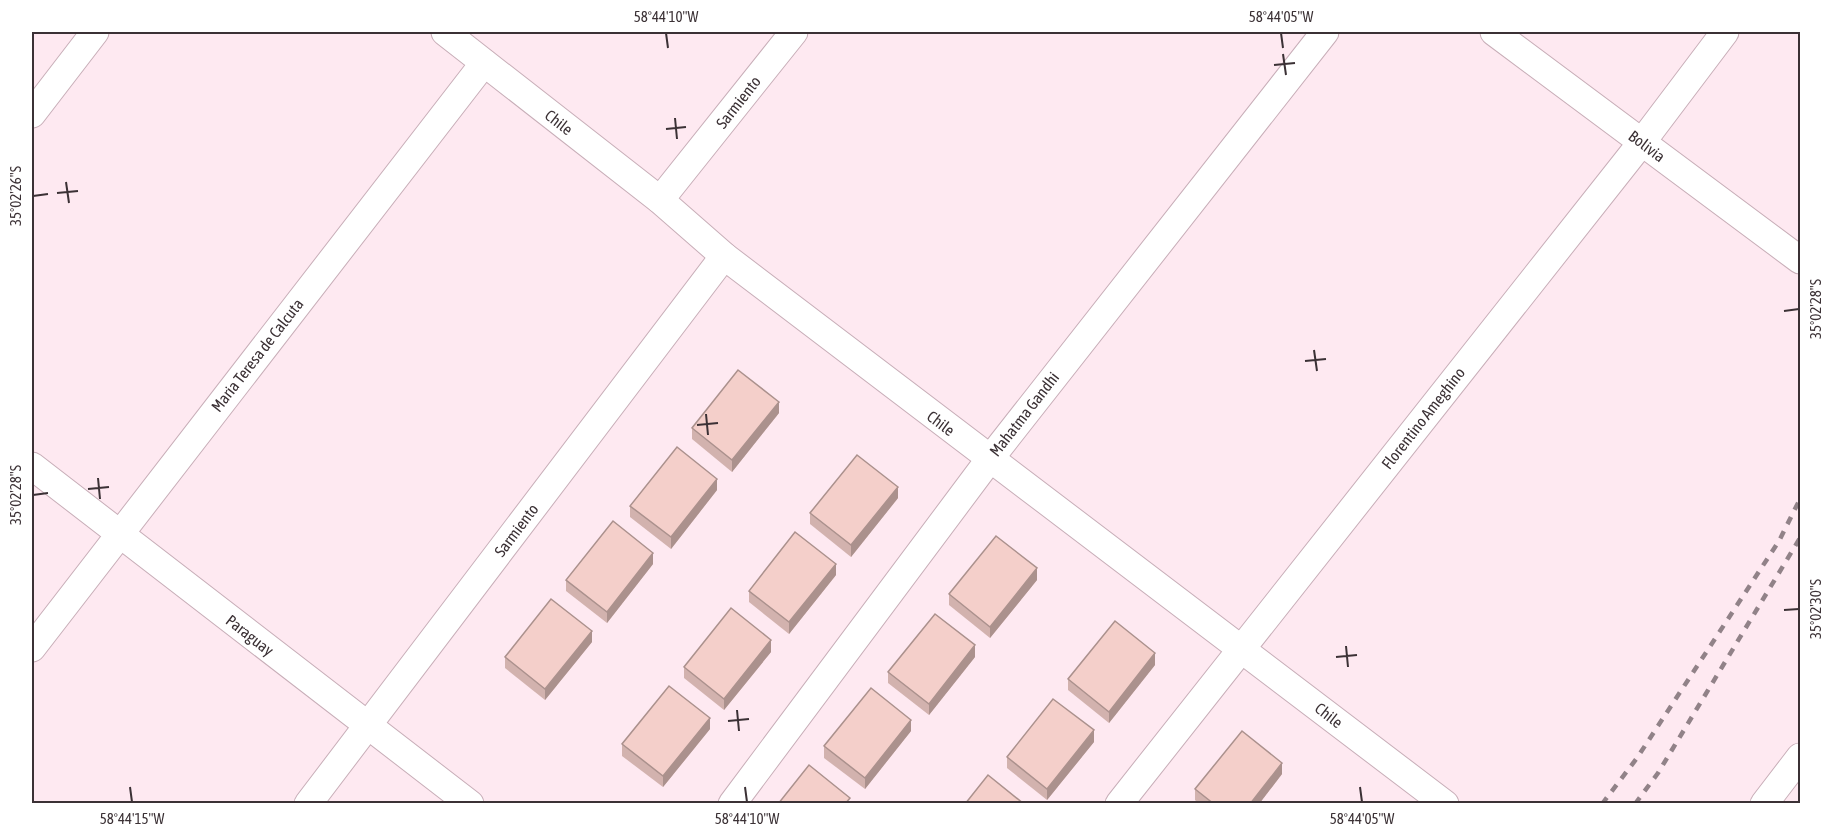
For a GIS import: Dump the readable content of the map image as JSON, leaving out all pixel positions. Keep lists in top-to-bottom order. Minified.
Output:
{"streets":{"street":["Sarmiento","Chile","Bolivia","Maria Teresa de Calcuta","Mahatma Gandhi","Florentino Ameghino","Paraguay"]},"crossings":[["Sarmiento","Chile"],["Sarmiento","Paraguay"],["Chile","Maria Teresa de Calcuta"],["Chile","Mahatma Gandhi"],["Chile","Florentino Ameghino"],["Bolivia","Florentino Ameghino"],["Maria Teresa de Calcuta","Paraguay"]],"coordinates":["58°44'10\"W","58°44'05\"W","35°02'26\"S","35°02'28\"S","35°02'30\"S","58°44'15\"W"]}
